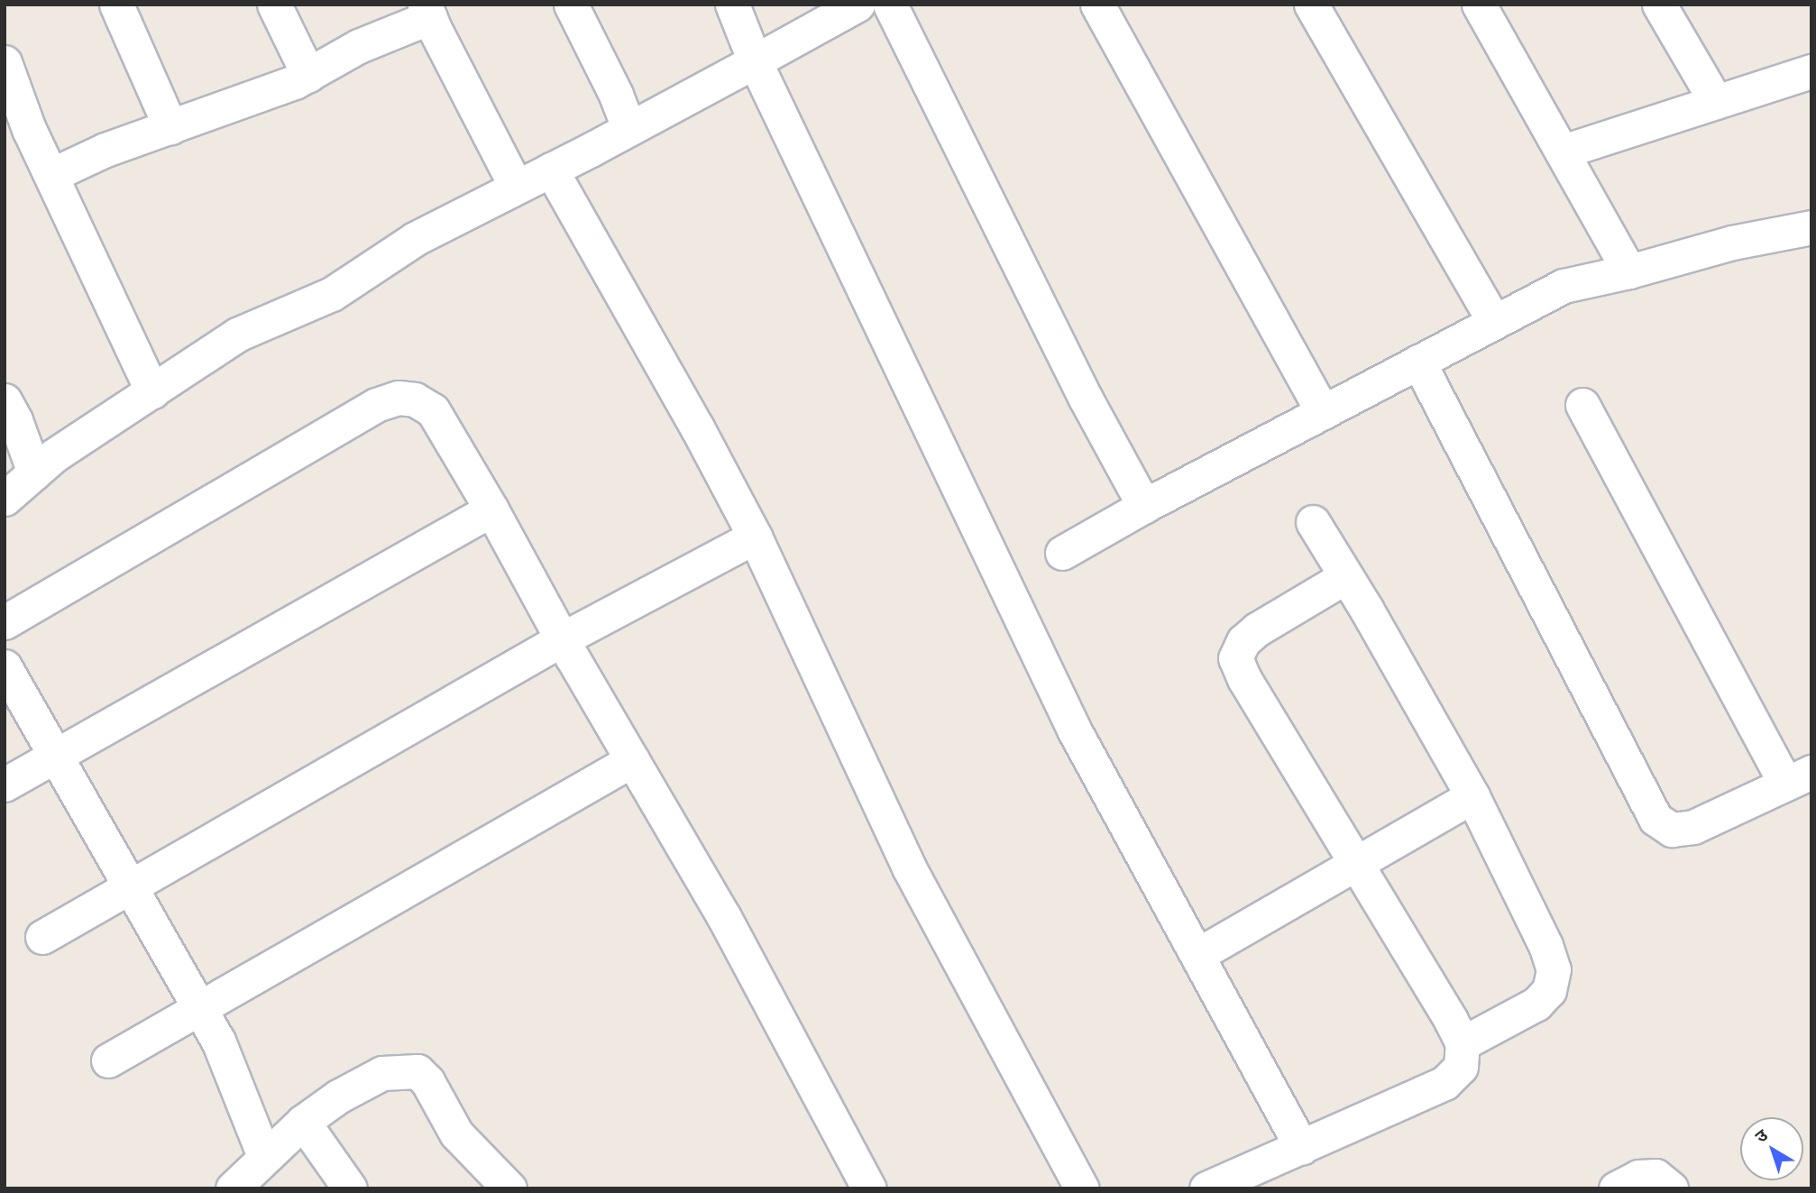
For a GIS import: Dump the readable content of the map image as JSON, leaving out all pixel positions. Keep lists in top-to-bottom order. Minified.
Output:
{"north":"top left"}
